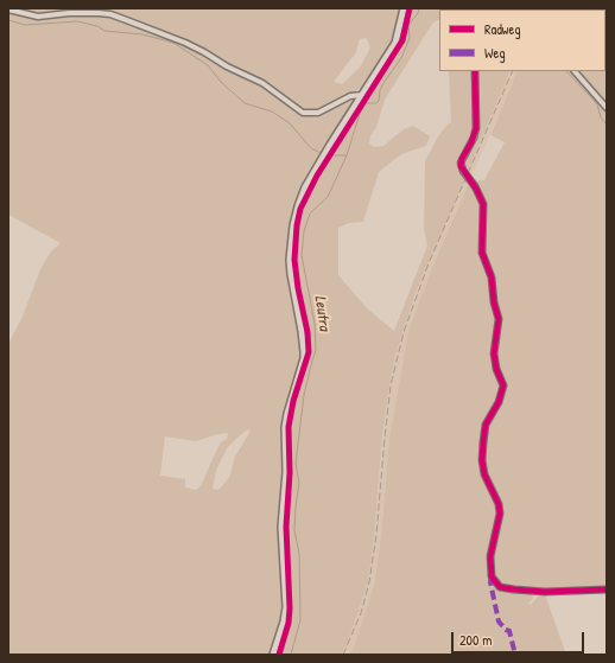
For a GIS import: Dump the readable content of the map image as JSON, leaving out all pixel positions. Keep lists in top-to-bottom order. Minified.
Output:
{"water":["Leutra"],"legend":["Radweg","Weg"],"scale_bar":"200 m"}
